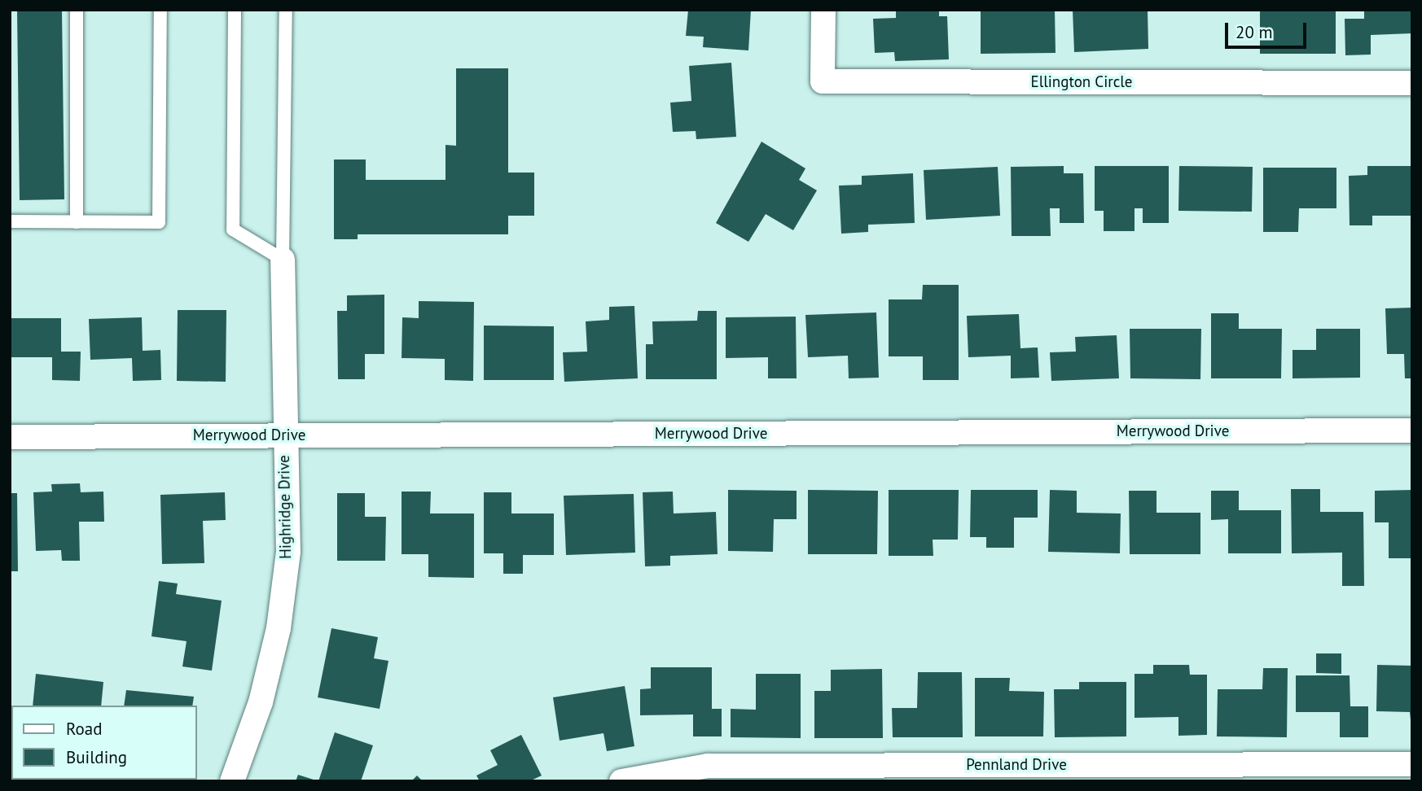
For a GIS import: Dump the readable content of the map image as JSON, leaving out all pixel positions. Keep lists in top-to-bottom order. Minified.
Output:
{"streets":{"street":["Ellington Circle","Merrywood Drive","Highridge Drive","Pennland Drive"]},"crossings":[["Merrywood Drive","Highridge Drive"]],"legend":["Road","Building"],"scale_bar":"20 m"}
